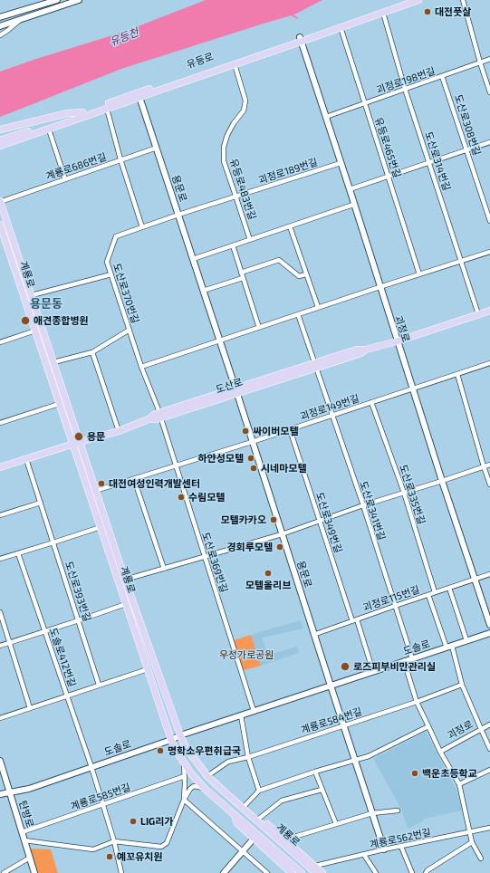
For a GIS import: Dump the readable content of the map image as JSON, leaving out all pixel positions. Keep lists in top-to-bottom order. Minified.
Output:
{"streets":{"main road":["유등로","계룡로","도산로"],"street":["괴정로198번길","도산로308번길","유등로465번길","도산로314번길","계룡로686번길","괴정로189번길","용문로","유등로483번길","도산로370번길","괴정로","괴정로149번길","도산로335번길","도산로341번길","도산로349번길","도산로369번길","도산로393번길","괴정로115번길","도솔로","도솔로412번길","계룡로584번길","계룡로585번길","탄방로","계룡로562번길"]},"crossings":[["유등로","유등로465번길"],["유등로","도산로314번길"],["유등로","용문로"],["유등로","유등로483번길"],["유등로","괴정로"],["괴정로198번길","도산로308번길"],["괴정로198번길","유등로465번길"],["괴정로198번길","도산로314번길"],["괴정로198번길","괴정로"],["도산로314번길","도산로"],["계룡로686번길","용문로"],["계룡로686번길","계룡로"],["괴정로189번길","용문로"],["괴정로189번길","유등로483번길"],["괴정로189번길","도산로370번길"],["괴정로189번길","괴정로"],["용문로","도산로370번길"],["용문로","도산로"],["용문로","괴정로149번길"],["용문로","괴정로115번길"],["용문로","도솔로"],["용문로","계룡로584번길"],["용문로","계룡로562번길"],["계룡로","도산로370번길"],["계룡로","도산로"],["계룡로","괴정로149번길"],["계룡로","도솔로"],["계룡로","계룡로584번길"],["계룡로","계룡로562번길"],["도산로370번길","도산로"],["도산로370번길","도산로369번길"],["괴정로","도산로"],["괴정로","괴정로149번길"],["괴정로","괴정로115번길"],["도산로","도산로341번길"],["도산로","도산로369번길"],["도산로","도산로393번길"],["괴정로149번길","도산로335번길"],["괴정로149번길","도산로341번길"],["괴정로149번길","도산로349번길"],["괴정로149번길","도산로369번길"],["도산로335번길","괴정로115번길"],["도산로341번길","괴정로115번길"],["도산로341번길","도솔로"],["도산로349번길","괴정로115번길"],["도산로369번길","도솔로"],["괴정로115번길","도솔로"],["도솔로","도솔로412번길"],["도솔로","탄방로"],["도솔로412번길","계룡로585번길"],["계룡로585번길","탄방로"]],"districts":["용문동"],"water":["유등천"],"parks":["우정가로공원"],"places":["대전풋살","애견종합병원","싸이버모텔","용문","하얀성모텔","시네마모텔","대전여성인력개발센터","수림모텔","모텔카카오","경회루모텔","모텔올리브","로즈피부비만관리실","명학소우편취급국","백운초등학교","LIG리가","예꼬유치원"]}
